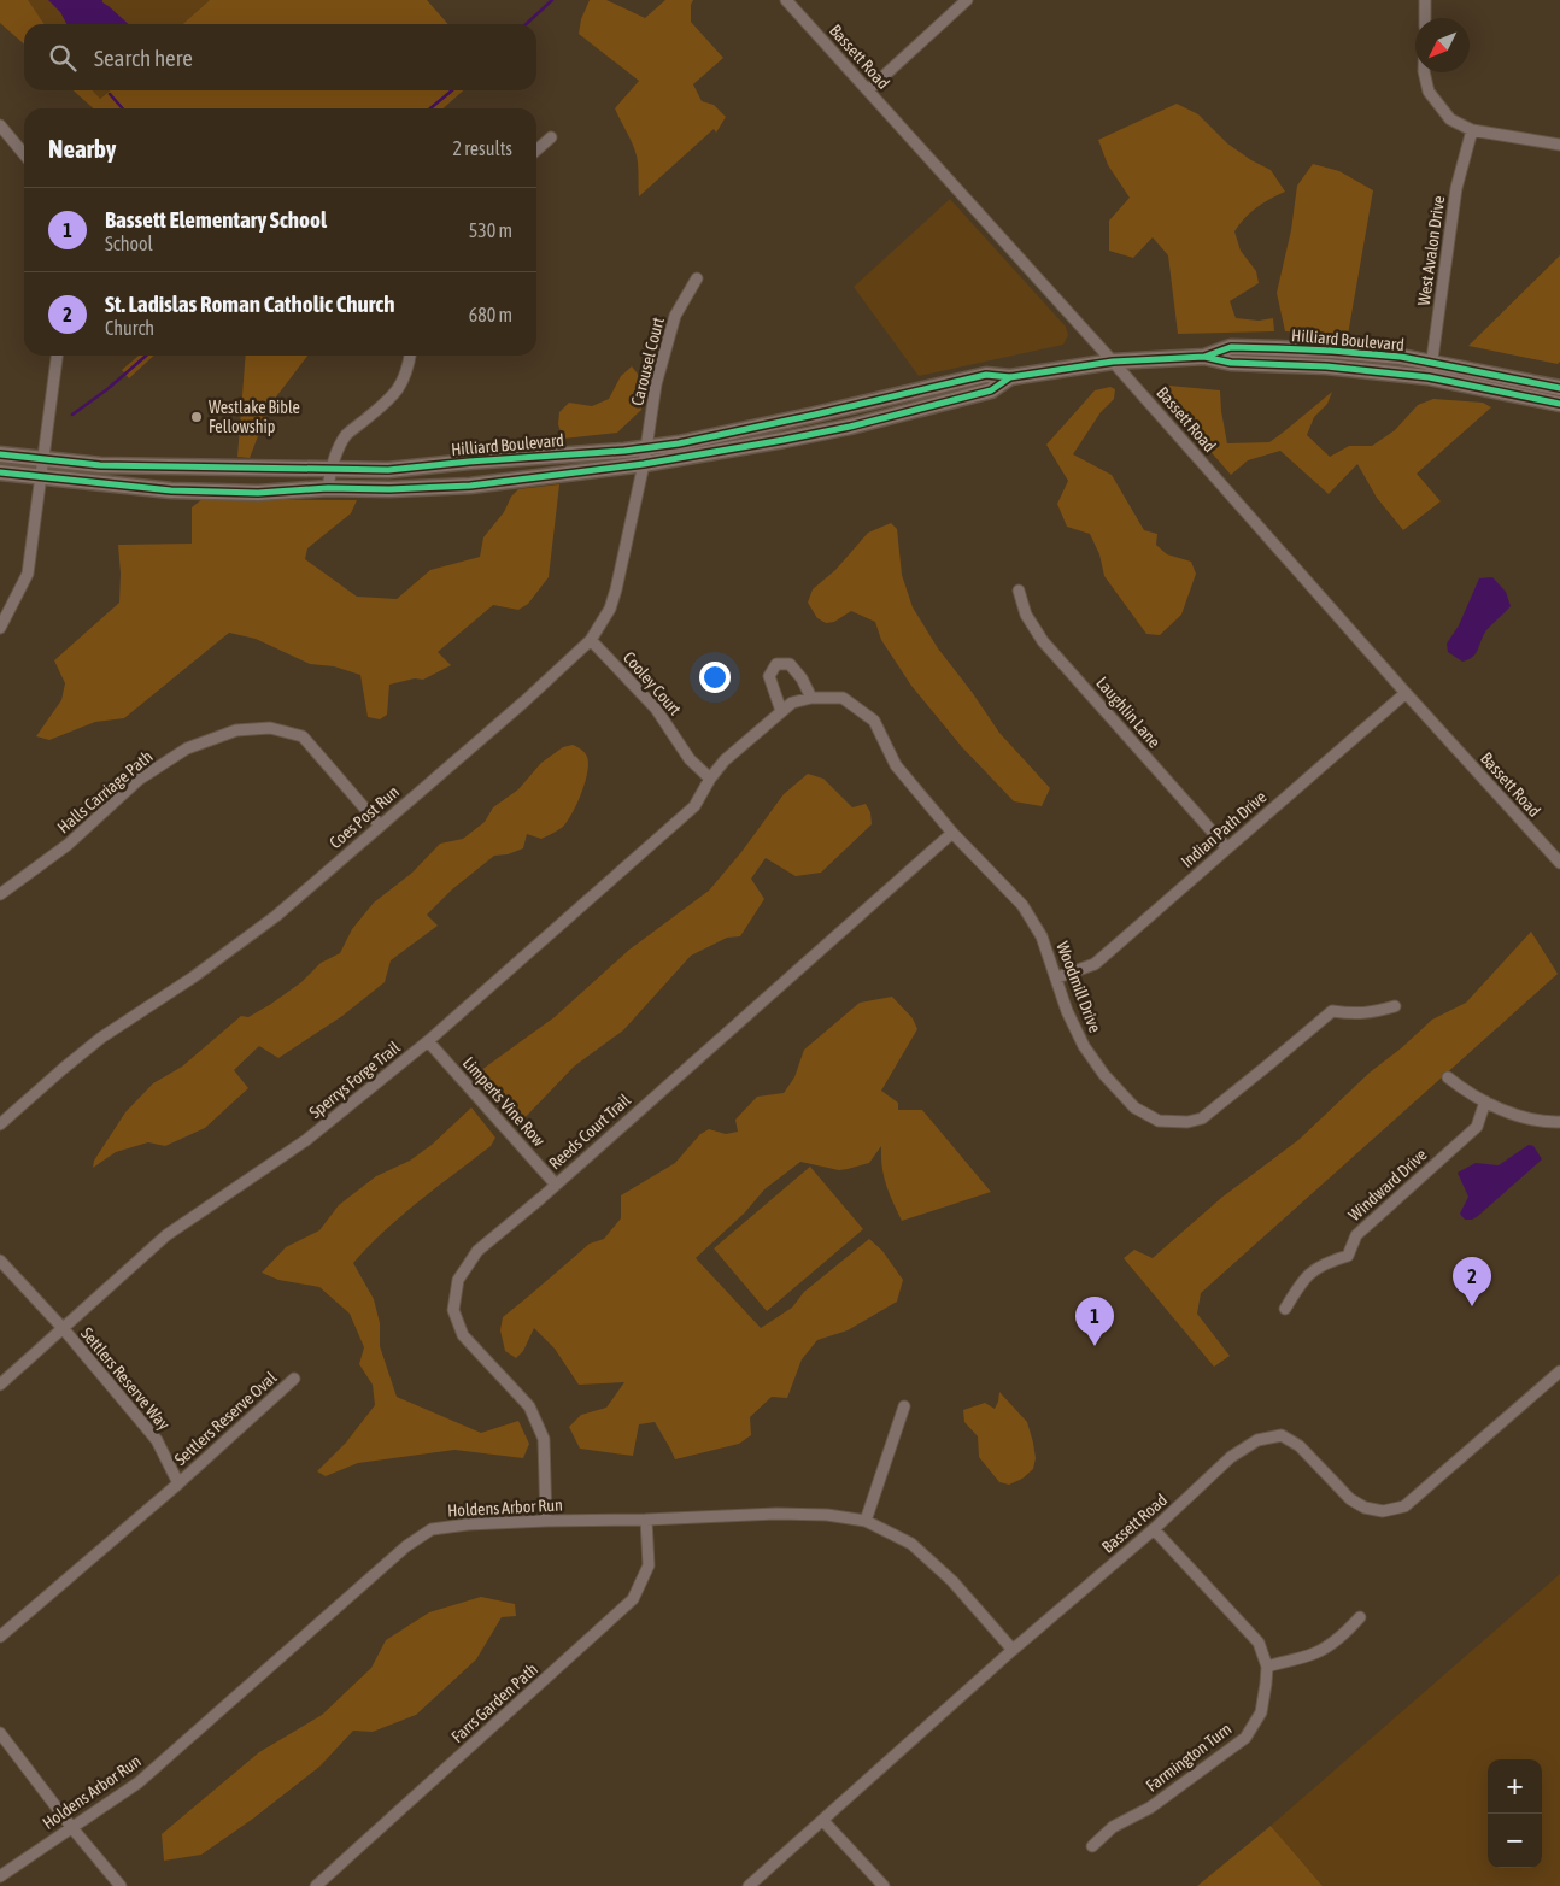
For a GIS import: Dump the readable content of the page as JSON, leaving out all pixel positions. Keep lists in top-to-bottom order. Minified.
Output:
{"streets":{"main road":["Hilliard Boulevard"],"street":["Bassett Road","West Avalon Drive","Carousel Court","Cooley Court","Laughlin Lane","Halls Carriage Path","Coes Post Run","Indian Path Drive","Woodmill Drive","Sperrys Forge Trail","Limperts Vine Row","Reeds Court Trail","Windward Drive","Settlers Reserve Way","Settlers Reserve Oval","Holdens Arbor Run","Farrs Garden Path","Farmington Turn"]},"crossings":[["Bassett Road","Hilliard Boulevard"],["Bassett Road","Indian Path Drive"],["Bassett Road","Holdens Arbor Run"],["West Avalon Drive","Hilliard Boulevard"],["Hilliard Boulevard","Carousel Court"],["Hilliard Boulevard","Coes Post Run"],["Carousel Court","Coes Post Run"],["Cooley Court","Coes Post Run"],["Cooley Court","Sperrys Forge Trail"],["Laughlin Lane","Indian Path Drive"],["Halls Carriage Path","Coes Post Run"],["Indian Path Drive","Woodmill Drive"],["Woodmill Drive","Sperrys Forge Trail"],["Woodmill Drive","Reeds Court Trail"],["Sperrys Forge Trail","Limperts Vine Row"],["Sperrys Forge Trail","Settlers Reserve Way"],["Limperts Vine Row","Reeds Court Trail"],["Reeds Court Trail","Holdens Arbor Run"],["Settlers Reserve Way","Settlers Reserve Oval"],["Holdens Arbor Run","Farrs Garden Path"]],"places":["Westlake Bible Fellowship"],"north":"bottom left","page":{"search":"Search here","heading":["Nearby","2 results"],"list":[{"mark":"1","name":"Bassett Elementary School","note":"School","value":"530 m"},{"mark":"2","name":"St. Ladislas Roman Catholic Church","note":"Church","value":"680 m"}],"pins":["2","1"],"map_buttons":["+","−"]}}
